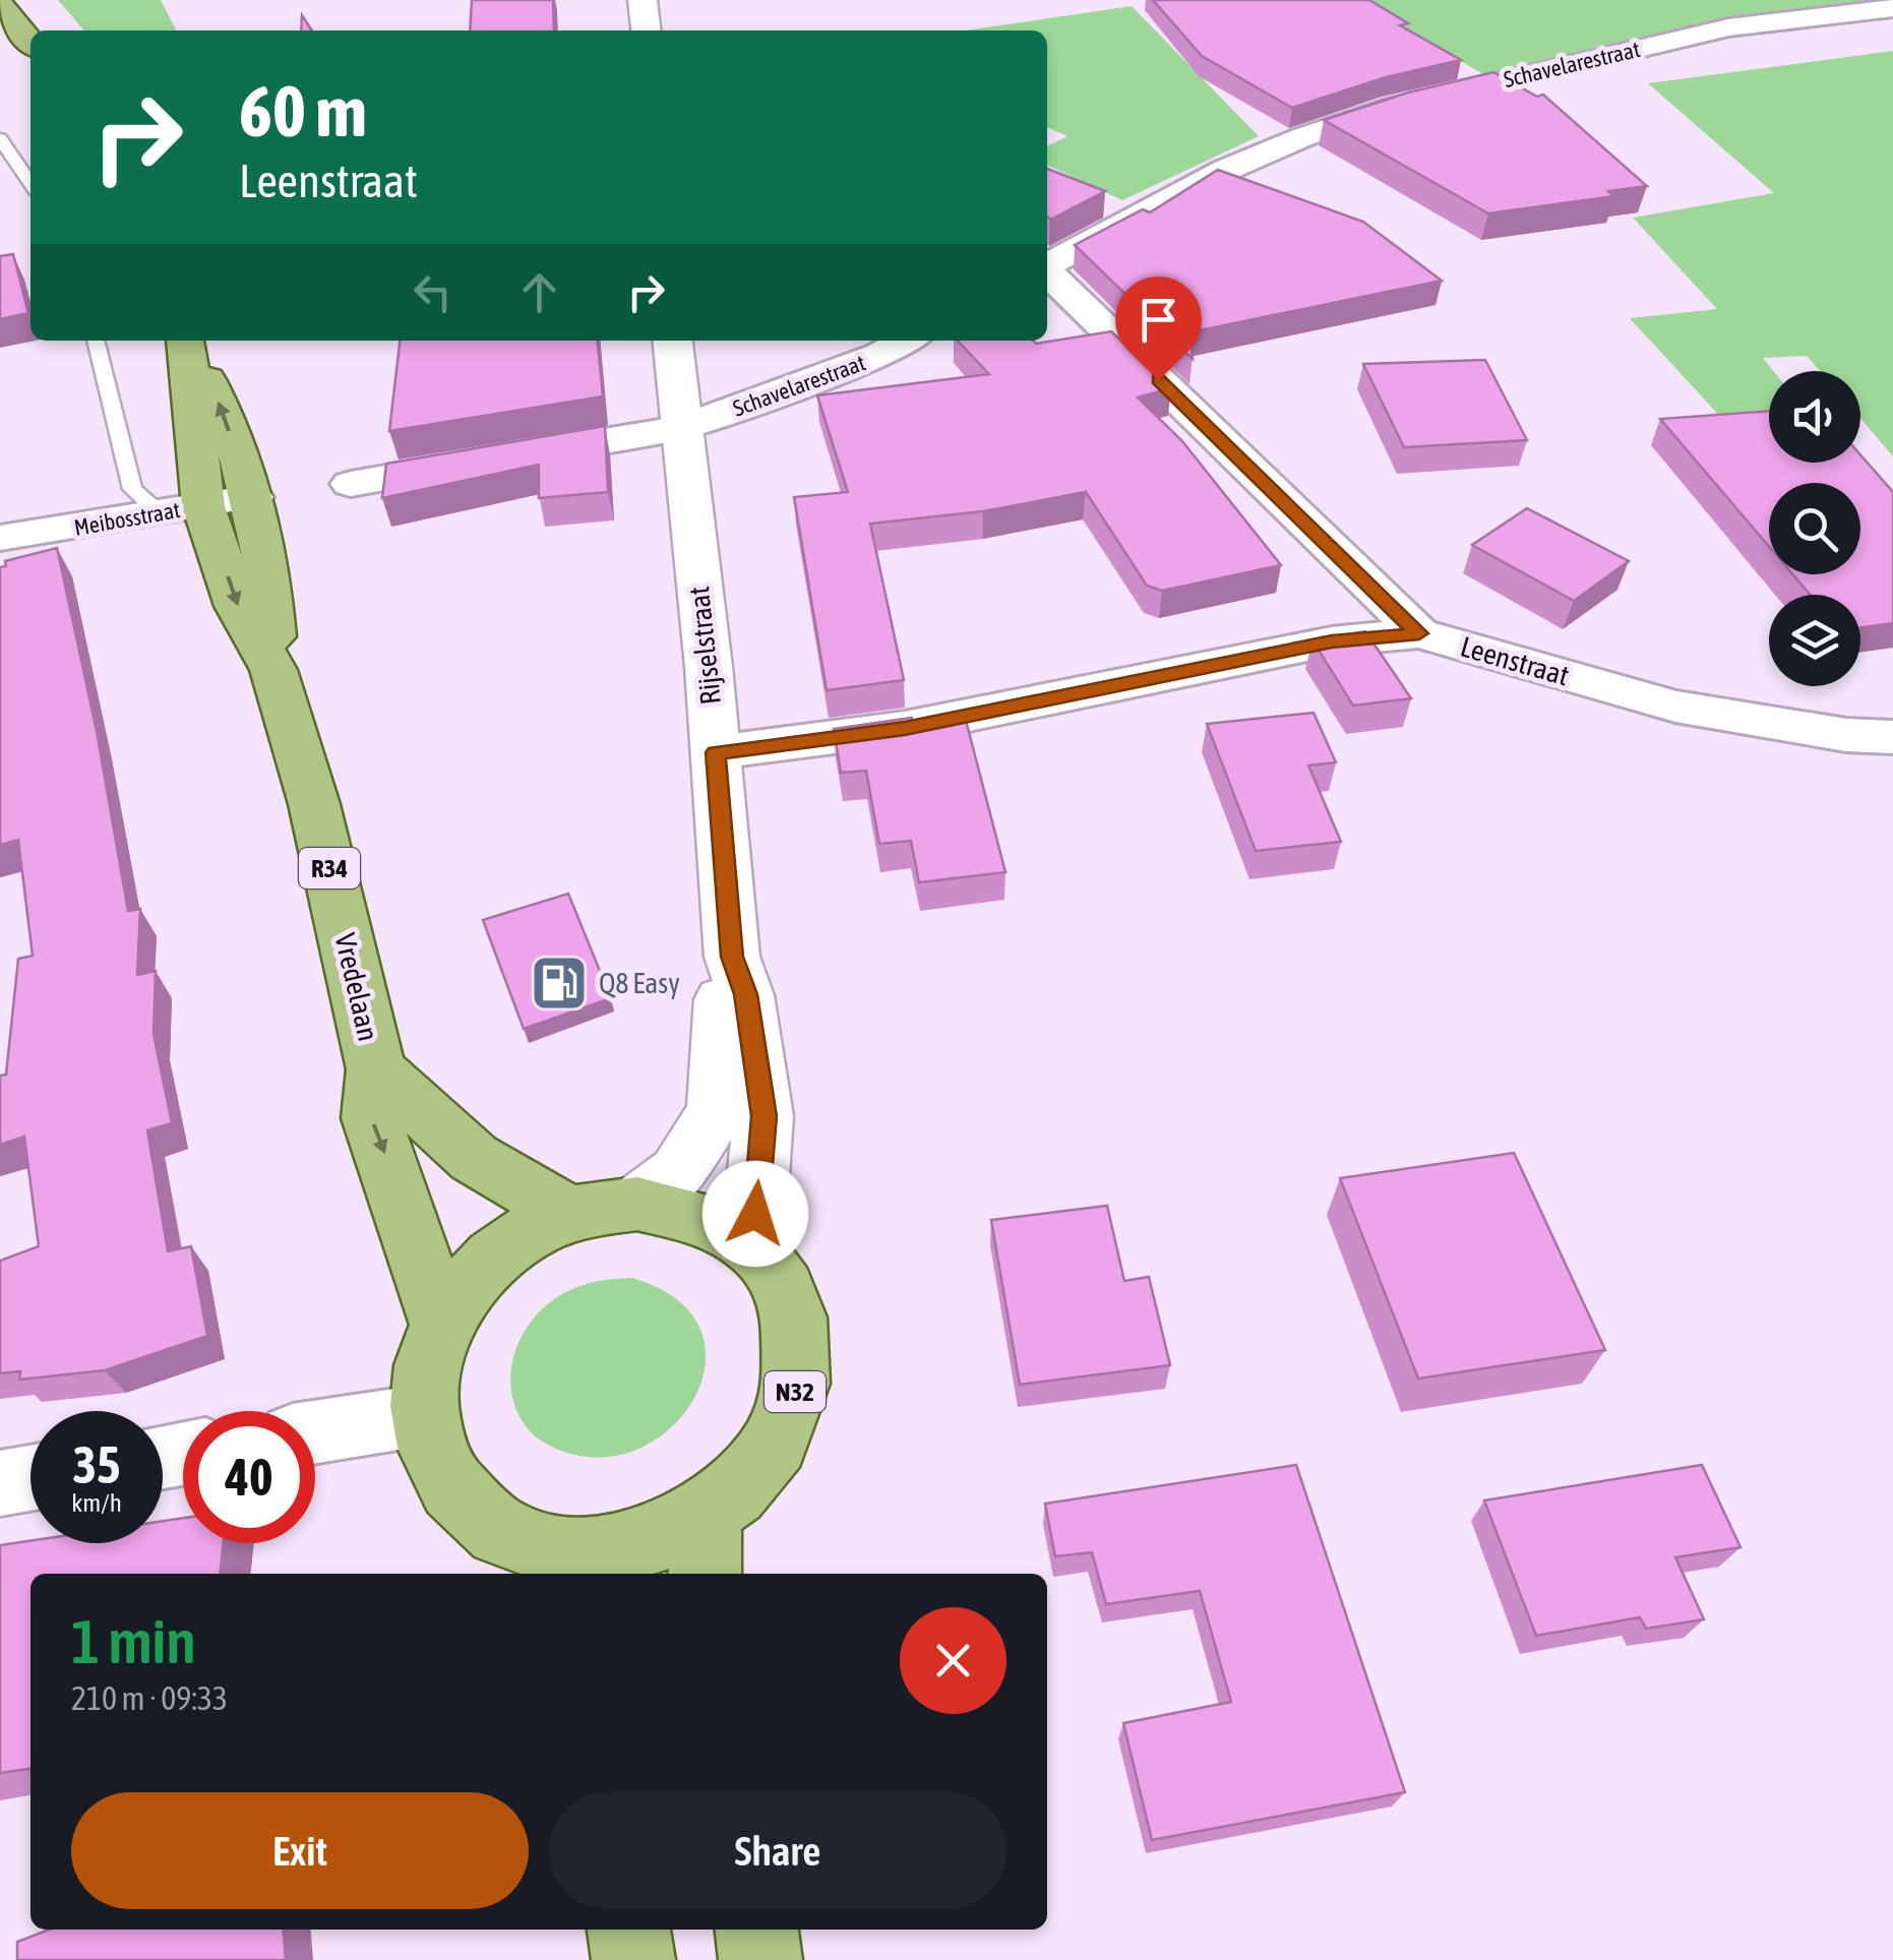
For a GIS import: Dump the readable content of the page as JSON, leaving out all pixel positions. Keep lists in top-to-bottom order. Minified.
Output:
{"streets":{"main road":["R34","Vredelaan","N32"],"street":["Schavelarestraat","Meibosstraat","Rijselstraat","Leenstraat"]},"crossings":[["Schavelarestraat","Rijselstraat"],["Meibosstraat","Vredelaan"],["Rijselstraat","Leenstraat"],["Rijselstraat","N32"],["Vredelaan","N32"]],"places":{"fuel station":["Q8 Easy"]},"page":{"turn":["60 m","Leenstraat"],"speed":"35 km/h","limit":"40","heading":["1 min","210 m · 09:33"],"buttons":["Exit","Share"]}}
